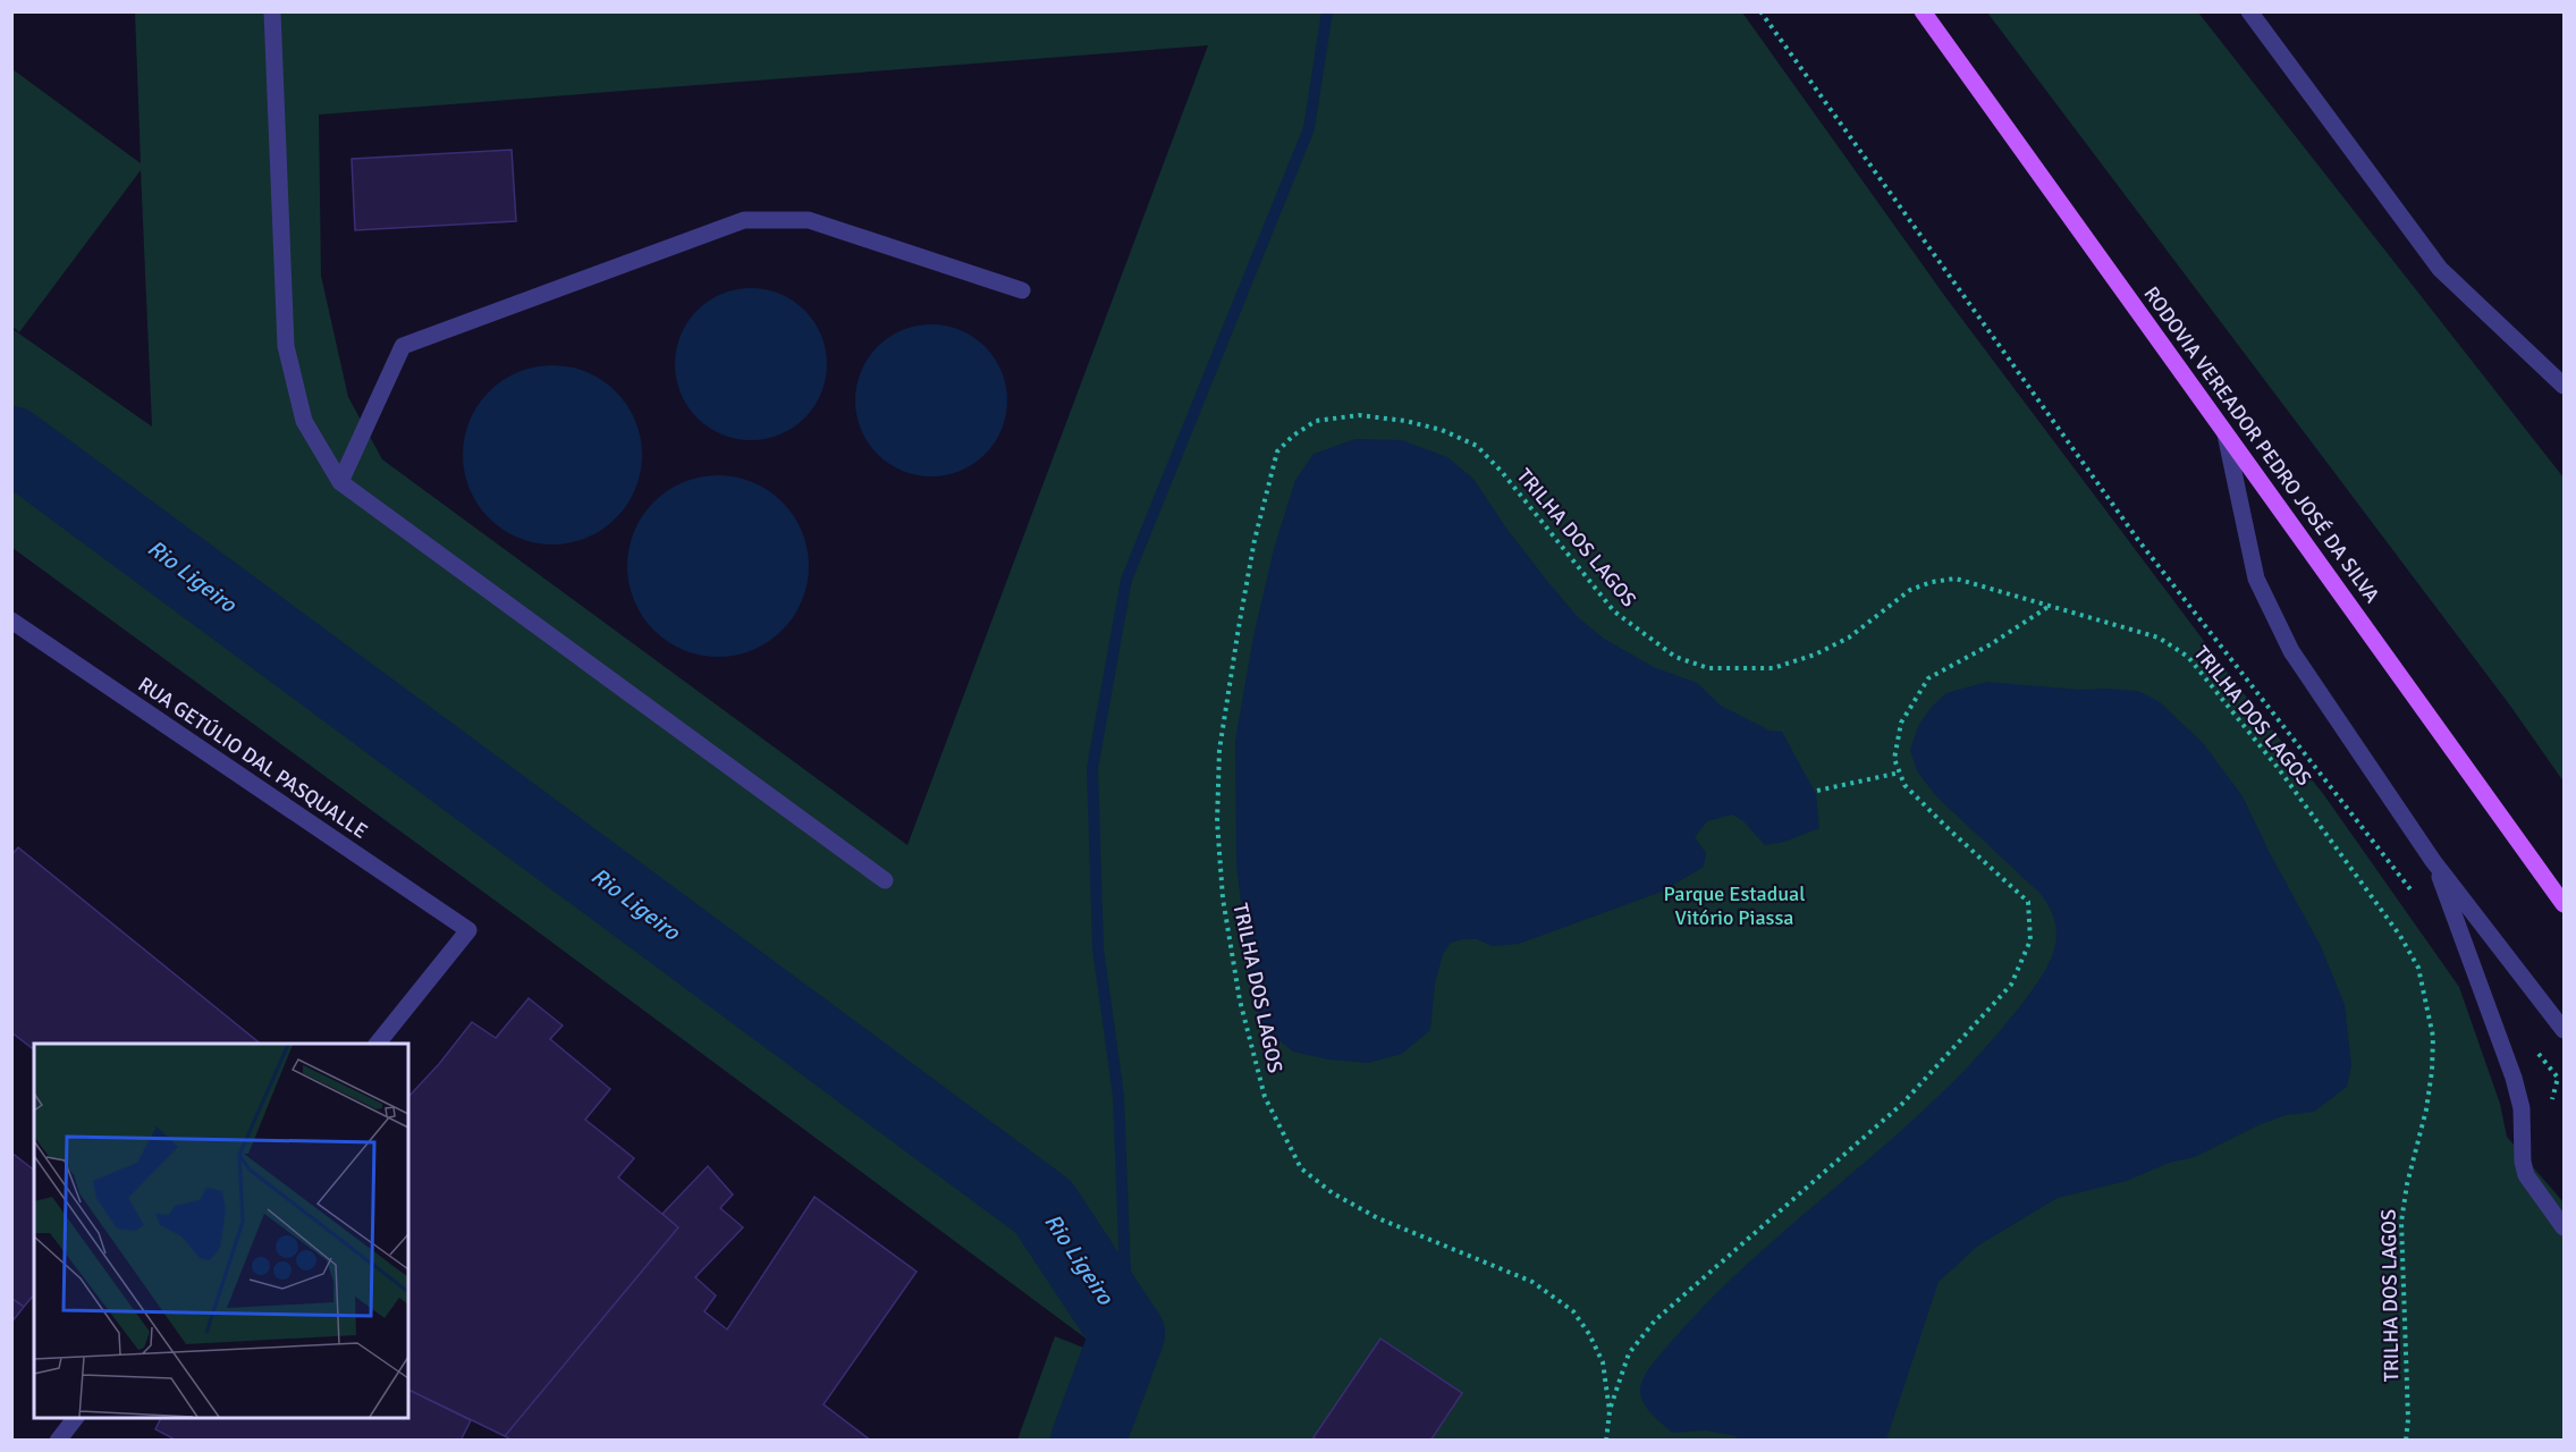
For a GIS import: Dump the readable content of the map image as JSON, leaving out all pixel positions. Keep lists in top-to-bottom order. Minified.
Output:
{"streets":{"main road":["RODOVIA VEREADOR PEDRO JOSÉ DA SILVA"],"street":["RUA GETÚLIO DAL PASQUALLE"],"path":["TRILHA DOS LAGOS"]},"water":["Rio Ligeiro"],"parks":["Parque Estadual Vitório Piassa"]}
